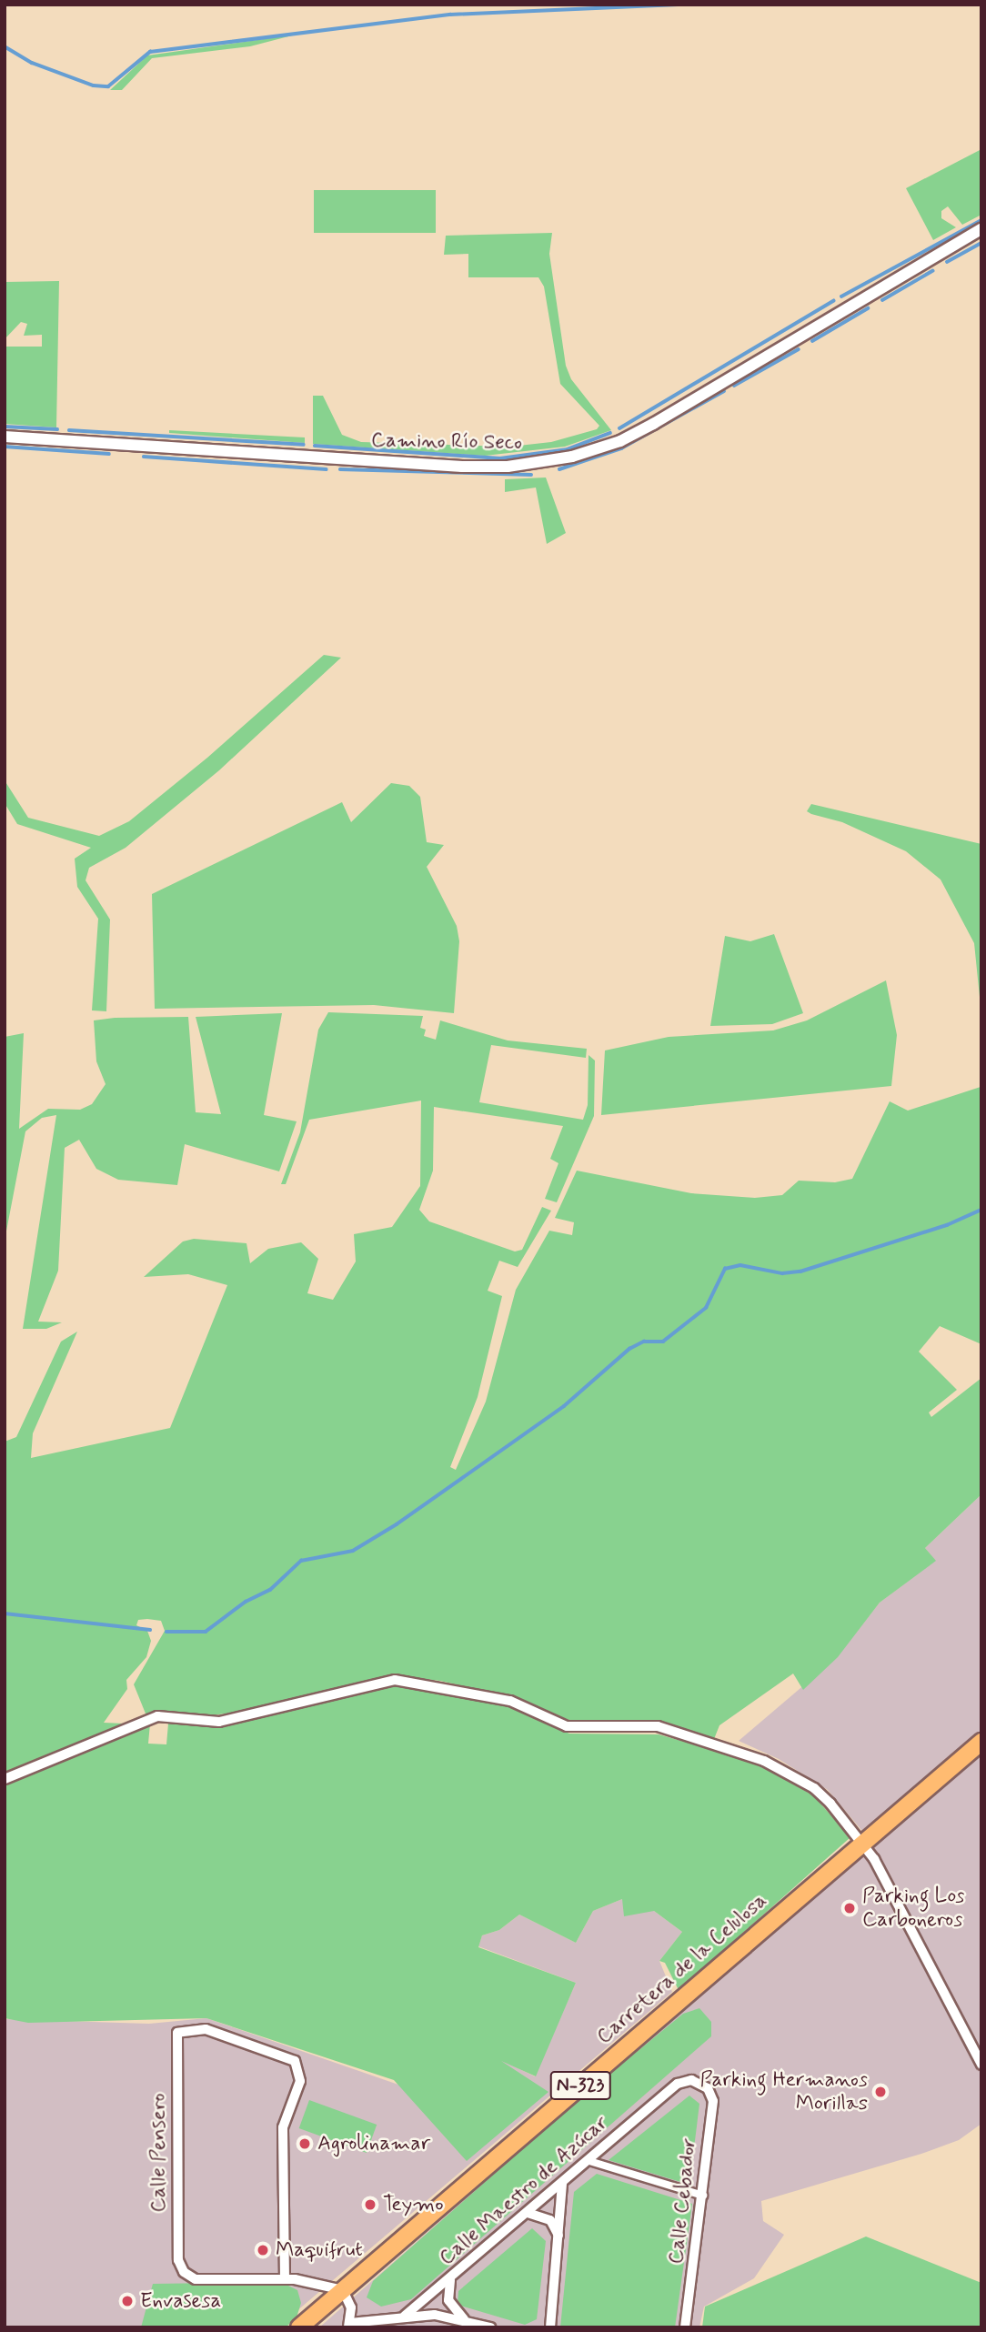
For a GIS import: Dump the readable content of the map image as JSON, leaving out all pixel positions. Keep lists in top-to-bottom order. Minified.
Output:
{"streets":{"highway":["Carretera de la Celulosa","N-323"],"street":["Camino Río Seco","Calle Pensero","Calle Maestro de Azúcar","Calle Cebador"]},"crossings":[["Carretera de la Celulosa","N-323"],["Calle Maestro de Azúcar","Calle Cebador"]],"places":["Parking Los Carboneros","Parking Hermanos Morillas","Agrolinamar","Teymo","Maquifrut","Envasesa"]}
